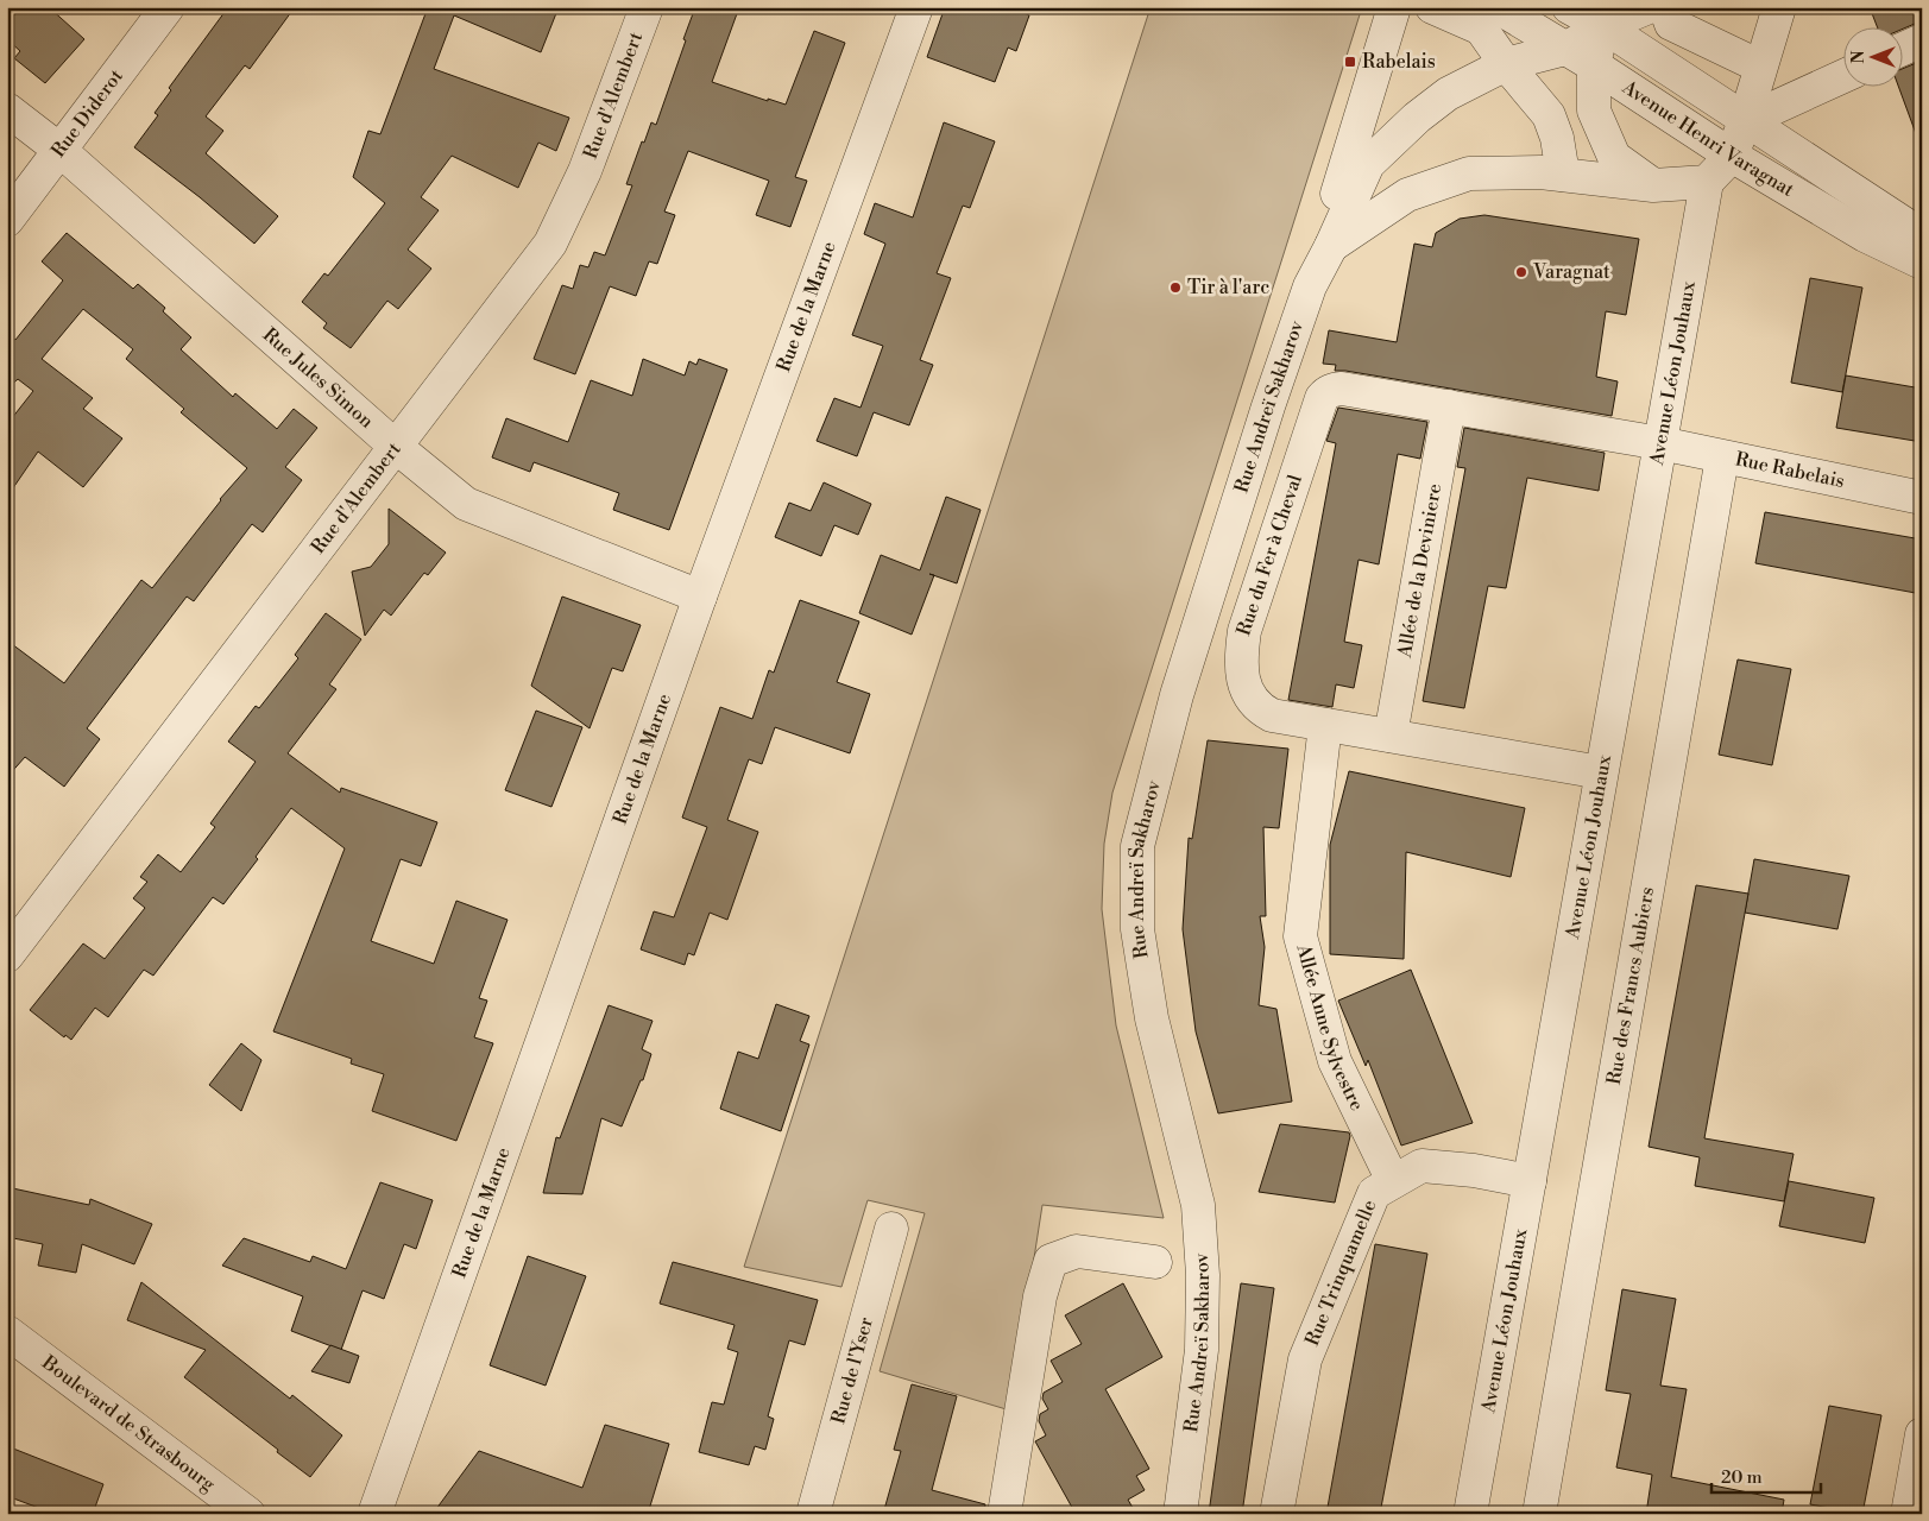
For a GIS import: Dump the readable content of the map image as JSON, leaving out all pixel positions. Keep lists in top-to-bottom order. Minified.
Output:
{"streets":{"street":["Rue d'Alembert","Rue Diderot","Avenue Henri Varagnat","Rue de la Marne","Avenue Léon Jouhaux","Rue Jules Simon","Rue Andreï Sakharov","Rue Rabelais","Rue du Fer à Cheval","Allée de la Deviniere","Rue des Francs Aubiers","Allée Anne Sylvestre","Rue Trinquamelle","Rue de l'Yser","Boulevard de Strasbourg"]},"crossings":[["Rue d'Alembert","Rue Jules Simon"],["Rue Diderot","Rue Jules Simon"],["Avenue Henri Varagnat","Rue Andreï Sakharov"],["Rue de la Marne","Rue Jules Simon"],["Avenue Léon Jouhaux","Rue Andreï Sakharov"],["Avenue Léon Jouhaux","Rue Rabelais"],["Avenue Léon Jouhaux","Rue du Fer à Cheval"],["Avenue Léon Jouhaux","Rue Trinquamelle"],["Rue Rabelais","Rue du Fer à Cheval"],["Rue Rabelais","Rue des Francs Aubiers"],["Rue du Fer à Cheval","Allée de la Deviniere"],["Rue du Fer à Cheval","Allée Anne Sylvestre"],["Allée Anne Sylvestre","Rue Trinquamelle"]],"places":{"transit":["Rabelais"],"other":["Varagnat","Tir à l'arc"]},"scale_bar":"20 m","north":"left"}
